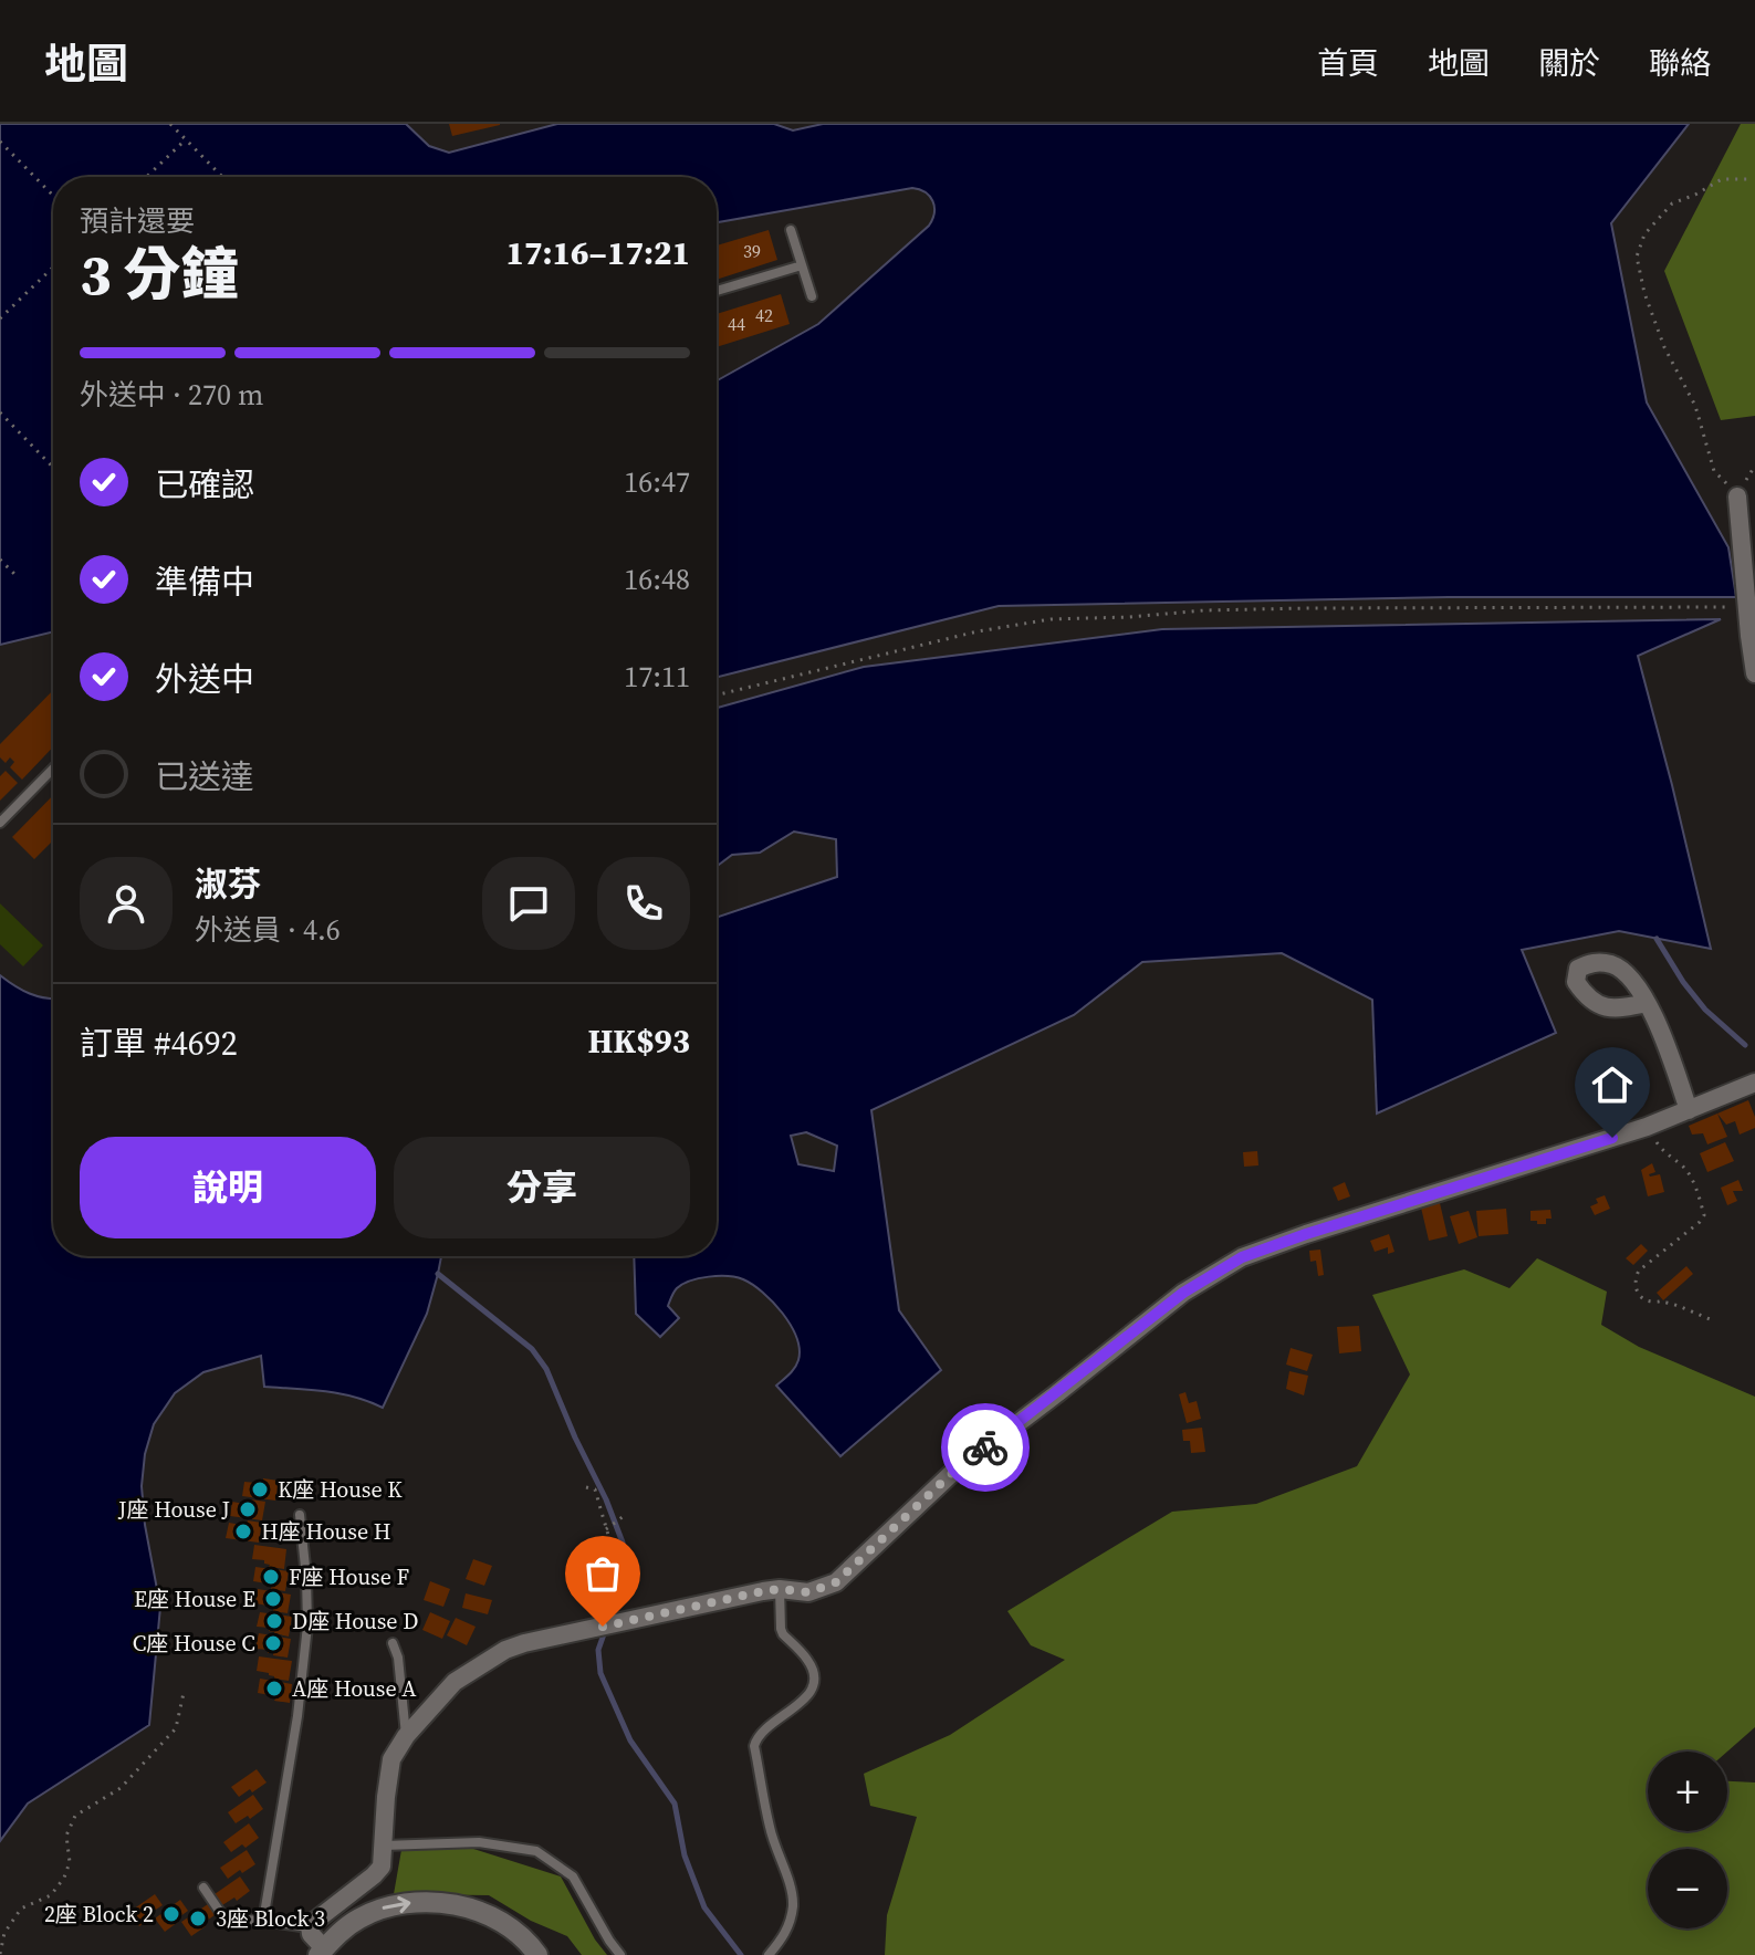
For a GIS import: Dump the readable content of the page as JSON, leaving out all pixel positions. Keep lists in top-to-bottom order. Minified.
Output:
{"places":["K座 House K","J座 House J","H座 House H","F座 House F","E座 House E","D座 House D","C座 House C","A座 House A","2座 Block 2","3座 Block 3"],"house_numbers":["39","42","44"],"page":{"header":"地圖","nav":["首頁","地圖","關於","聯絡"],"heading":["3 分鐘","預計還要","17:16–17:21"],"panel":["淑芬","外送員 · 4.6","訂單 #4692","HK$93"],"bar":"外送中 · 270 m","list":[["已確認","16:47"],["準備中","16:48"],["外送中","17:11"],"已送達"],"buttons":["說明","分享"],"map_buttons":["+","−"]}}
